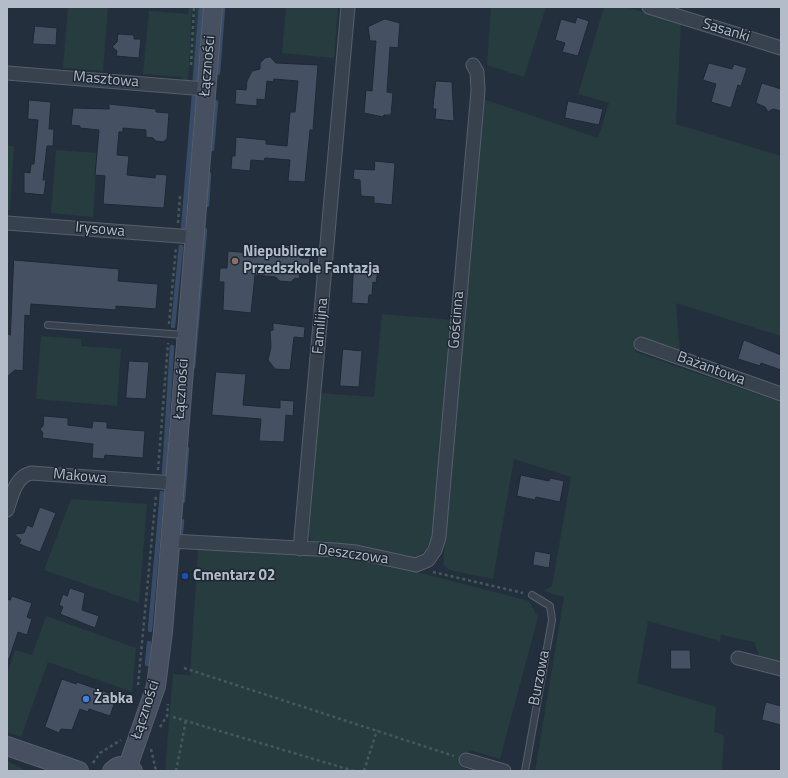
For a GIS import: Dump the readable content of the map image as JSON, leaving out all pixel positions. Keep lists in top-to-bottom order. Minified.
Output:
{"streets":{"street":["Sasanki","Łączności","Masztowa","Irysowa","Gościnna","Familijna","Bażantowa","Makowa","Deszczowa"],"lane":["Burzowa"]},"crossings":[["Łączności","Masztowa"],["Łączności","Irysowa"],["Łączności","Makowa"],["Łączności","Deszczowa"],["Gościnna","Deszczowa"],["Familijna","Deszczowa"]],"places":["Niepubliczne Przedszkole Fantazja","Cmentarz 02","Żabka"]}
